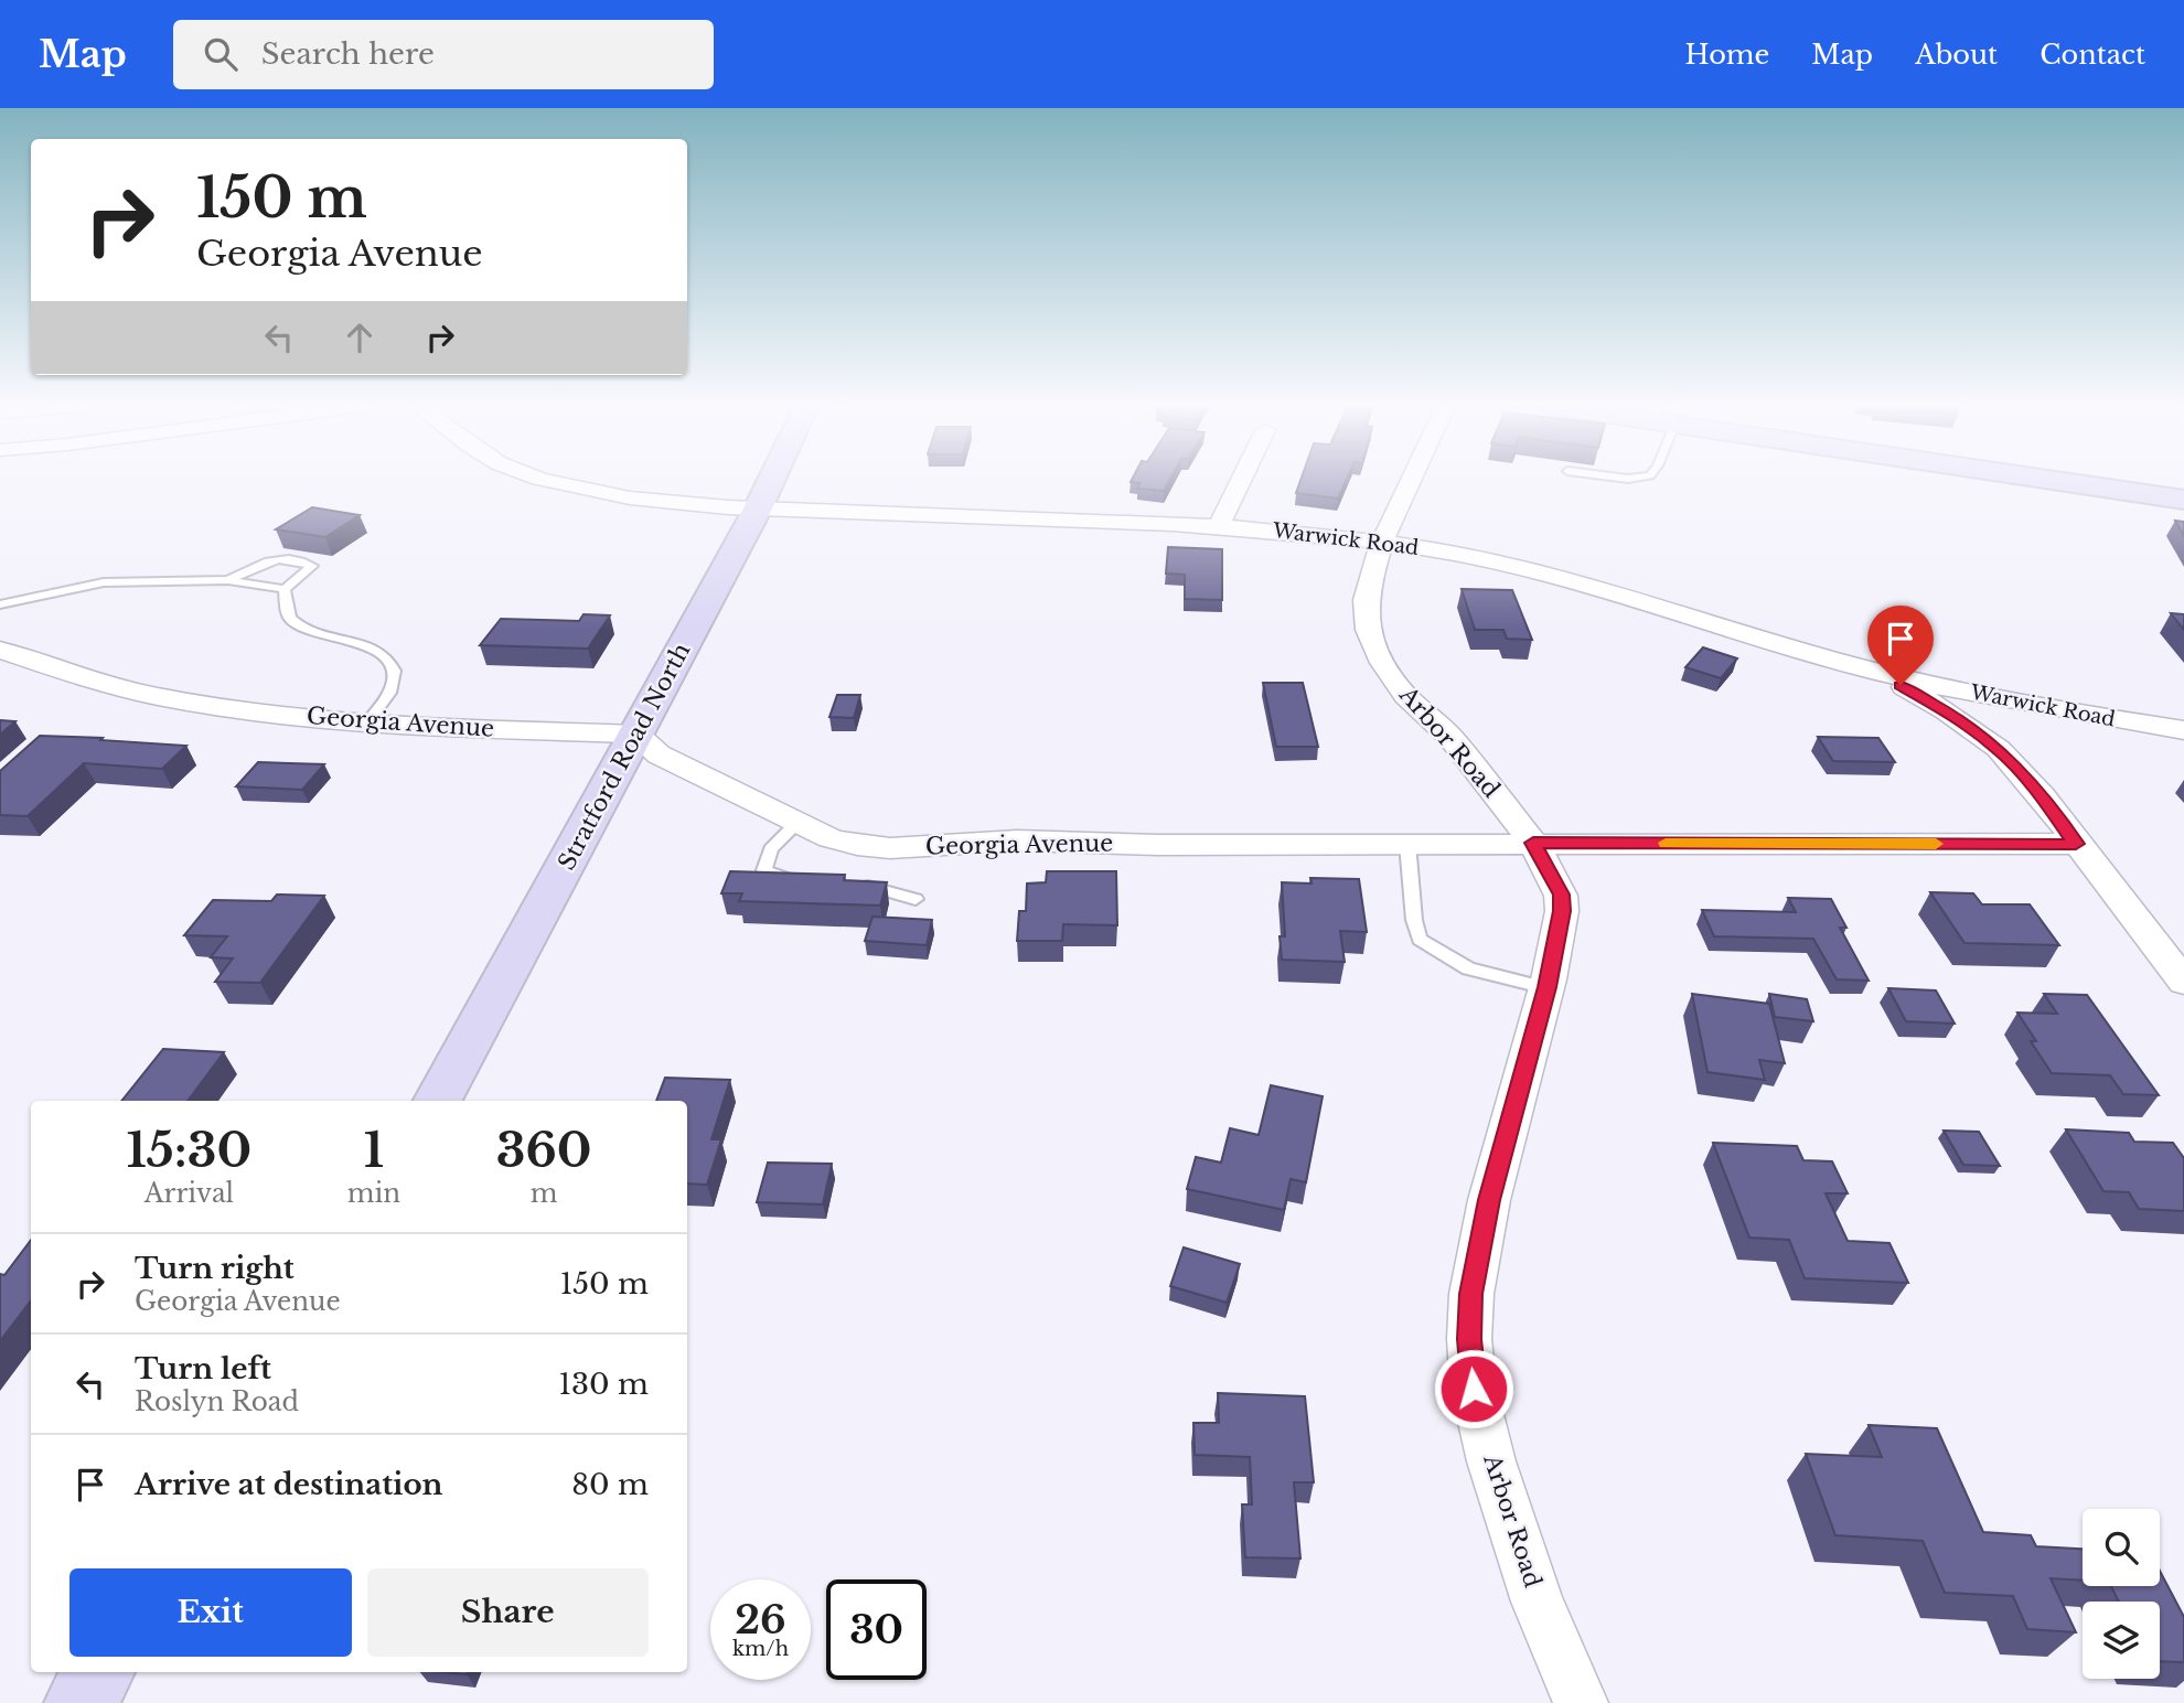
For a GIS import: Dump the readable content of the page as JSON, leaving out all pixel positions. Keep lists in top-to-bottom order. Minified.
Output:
{"streets":{"main road":["Stratford Road North"],"street":["Warwick Road","Georgia Avenue","Arbor Road"]},"crossings":[["Warwick Road","Arbor Road"],["Warwick Road","Stratford Road North"],["Georgia Avenue","Arbor Road"],["Georgia Avenue","Stratford Road North"]],"page":{"header":"Map","search":"Search here","nav":["Home","Map","About","Contact"],"turn":["150 m","Georgia Avenue"],"eta":["15:30","Arrival","1","min","360","m"],"list":[{"name":"Turn right","note":"Georgia Avenue","value":"150 m"},{"name":"Turn left","note":"Roslyn Road","value":"130 m"},{"name":"Arrive at destination","value":"80 m"}],"buttons":["Exit","Share"],"speed":"26 km/h","limit":"30"}}
